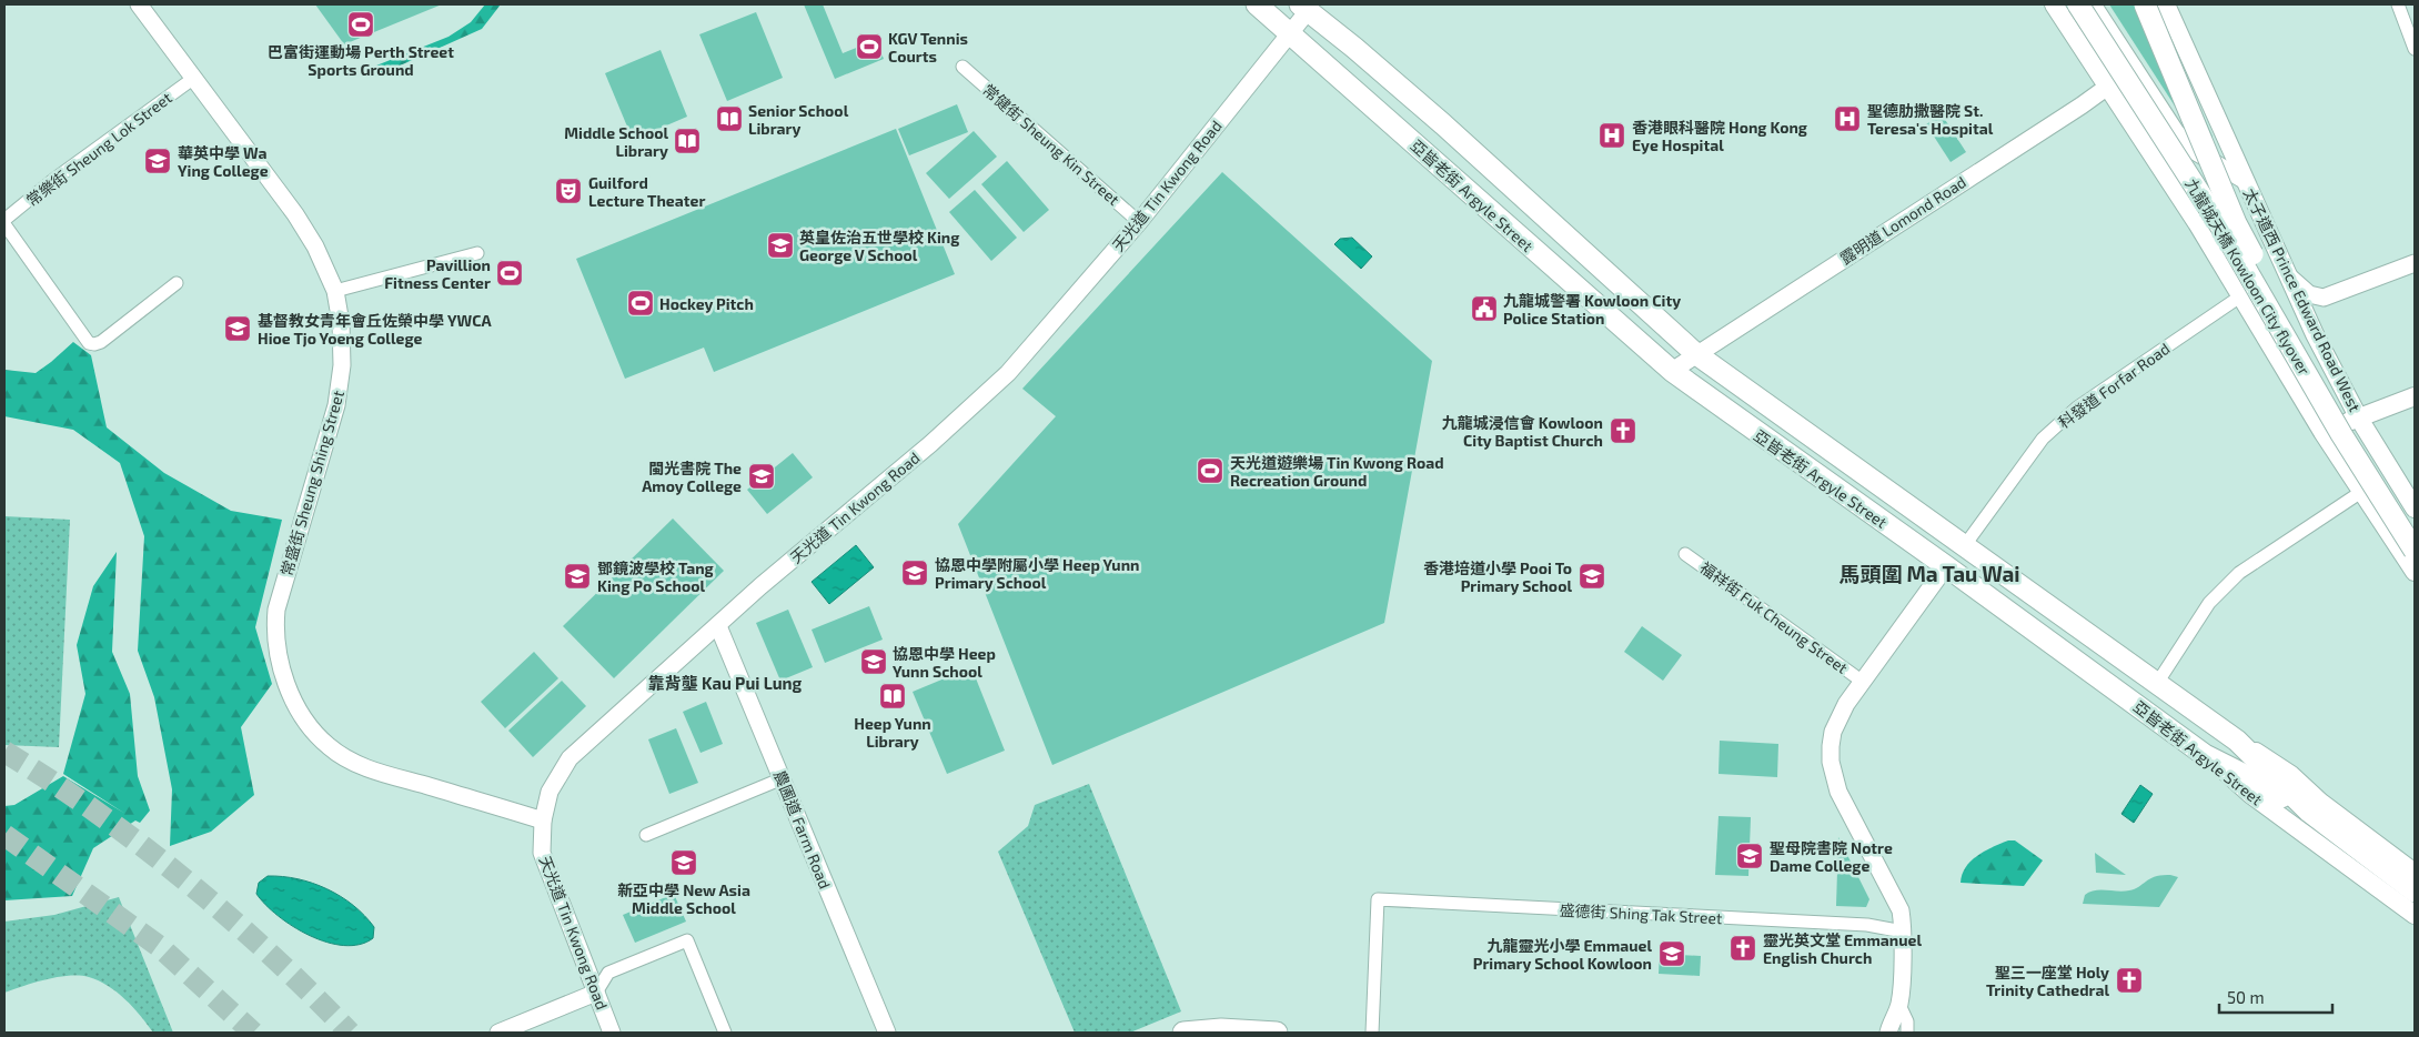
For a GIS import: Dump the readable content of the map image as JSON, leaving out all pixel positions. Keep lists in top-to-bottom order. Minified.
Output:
{"streets":{"main road":["亞皆老街 Argyle Street","九龍城天橋 Kowloon City flyover","太子道西 Prince Edward Road West"],"street":["常健街 Sheung Kin Street","常樂街 Sheung Lok Street","天光道 Tin Kwong Road","露明道 Lomond Road","科發道 Forfar Road","常盛街 Sheung Shing Street","福祥街 Fuk Cheung Street","農圃道 Farm Road","盛德街 Shing Tak Street"]},"crossings":[["常健街 Sheung Kin Street","天光道 Tin Kwong Road"],["常樂街 Sheung Lok Street","常盛街 Sheung Shing Street"],["天光道 Tin Kwong Road","亞皆老街 Argyle Street"],["天光道 Tin Kwong Road","常盛街 Sheung Shing Street"],["天光道 Tin Kwong Road","農圃道 Farm Road"],["亞皆老街 Argyle Street","露明道 Lomond Road"],["亞皆老街 Argyle Street","科發道 Forfar Road"],["露明道 Lomond Road","太子道西 Prince Edward Road West"]],"districts":["馬頭圍 Ma Tau Wai","靠背壟 Kau Pui Lung"],"places":{"sports":["巴富街運動場 Perth Street Sports Ground","KGV Tennis Courts","Pavillion Fitness Center","Hockey Pitch","天光道遊樂場 Tin Kwong Road Recreation Ground"],"library":["Senior School Library","Middle School Library","Heep Yunn Library"],"hospital":["聖德肋撒醫院 St. Teresa's Hospital","香港眼科醫院 Hong Kong Eye Hospital"],"school or university":["華英中學 Wa Ying College","英皇佐治五世學校 King George V School","基督教女青年會丘佐榮中學 YWCA Hioe Tjo Yoeng College","閩光書院 The Amoy College","協恩中學附屬小學 Heep Yunn Primary School","鄧鏡波學校 Tang King Po School","香港培道小學 Pooi To Primary School","協恩中學 Heep Yunn School","聖母院書院 Notre Dame College","新亞中學 New Asia Middle School","九龍靈光小學 Emmauel Primary School Kowloon"],"theatre":["Guilford Lecture Theater"],"public building":["九龍城警署 Kowloon City Police Station"],"church":["九龍城浸信會 Kowloon City Baptist Church","靈光英文堂 Emmanuel English Church","聖三一座堂 Holy Trinity Cathedral"]},"scale_bar":"50 m"}
